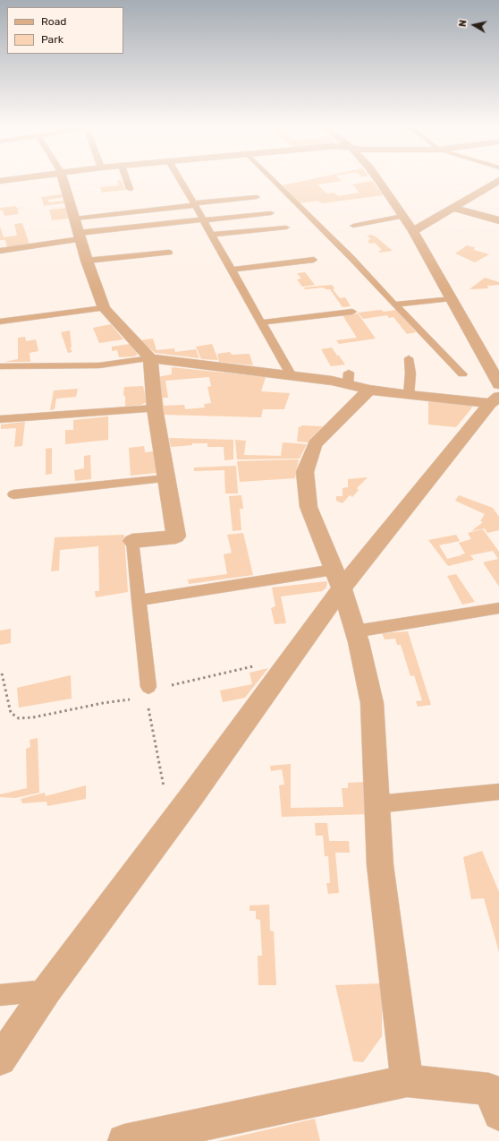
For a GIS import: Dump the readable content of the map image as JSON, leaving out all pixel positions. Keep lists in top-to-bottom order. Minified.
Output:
{"legend":["Road","Park"],"north":"left"}
